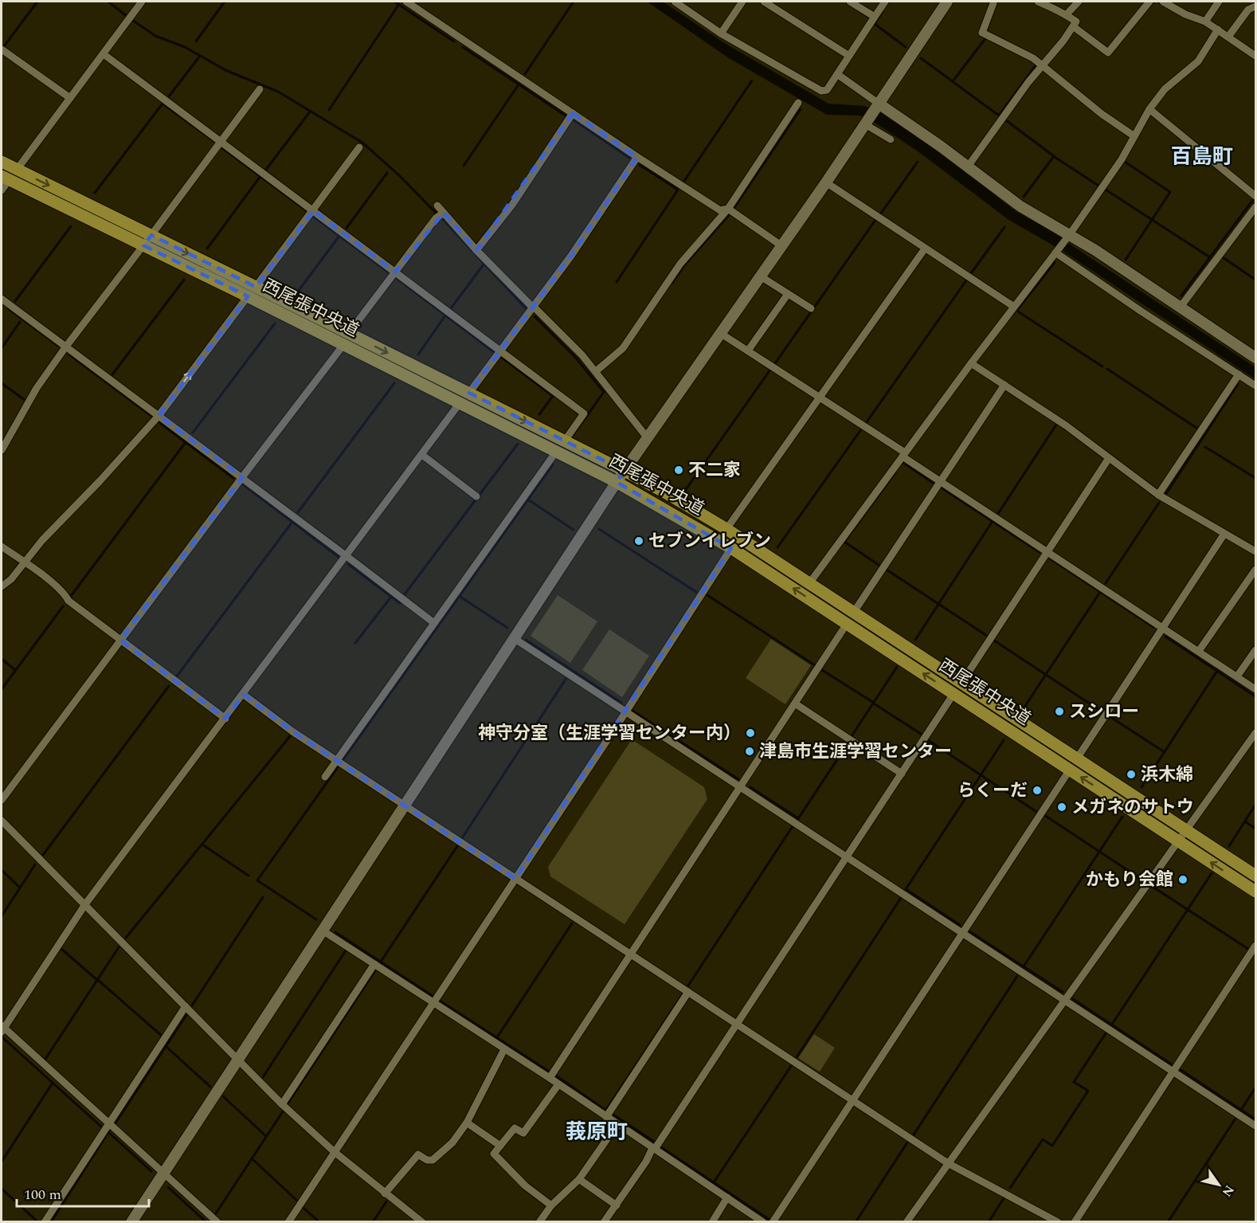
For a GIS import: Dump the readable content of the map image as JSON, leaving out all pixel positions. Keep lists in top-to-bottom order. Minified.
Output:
{"streets":{"main road":["西尾張中央道"]},"districts":["百島町","莪原町"],"places":["不二家","セブンイレブン","スシロー","神守分室（生涯学習センター内）","津島市生涯学習センター","浜木綿","らくーだ","メガネのサトウ","かもり会館"],"scale_bar":"100 m","north":"bottom right"}
